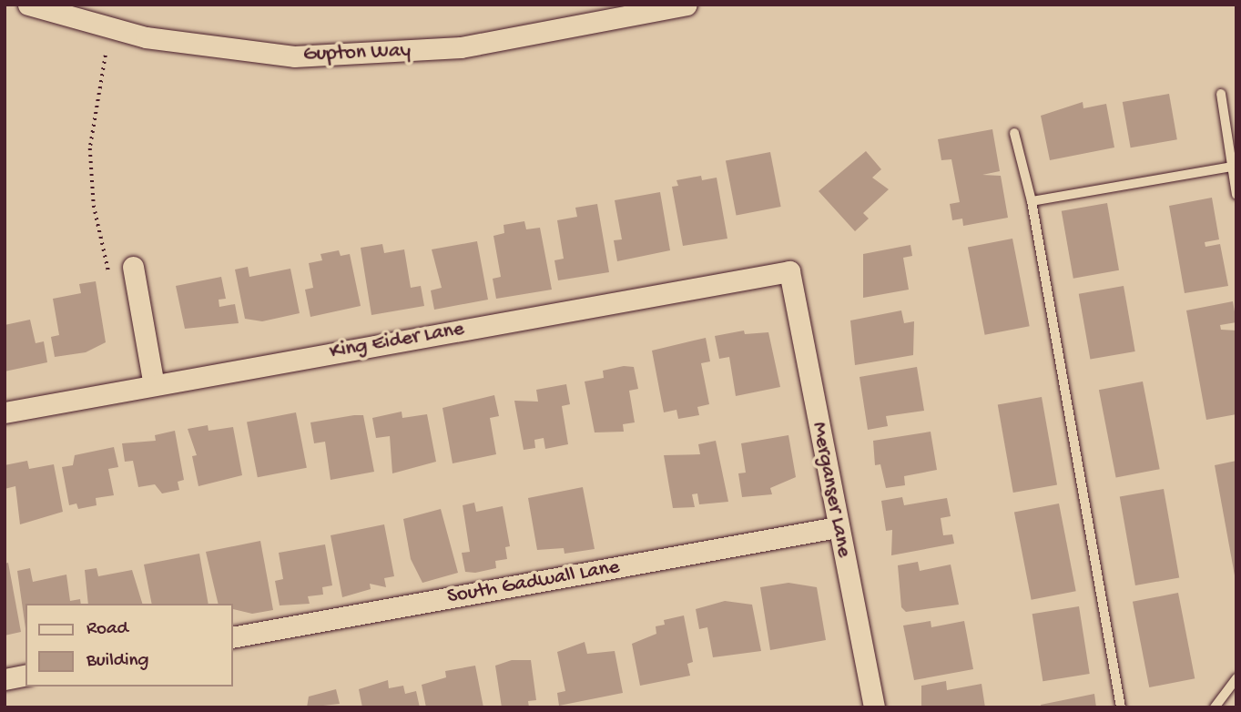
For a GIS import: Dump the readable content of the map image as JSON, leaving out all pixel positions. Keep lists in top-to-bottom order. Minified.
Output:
{"streets":{"street":["Gupton Way","King Eider Lane","Merganser Lane","South Gadwall Lane"]},"crossings":[["King Eider Lane","Merganser Lane"],["Merganser Lane","South Gadwall Lane"]],"legend":["Road","Building"]}
